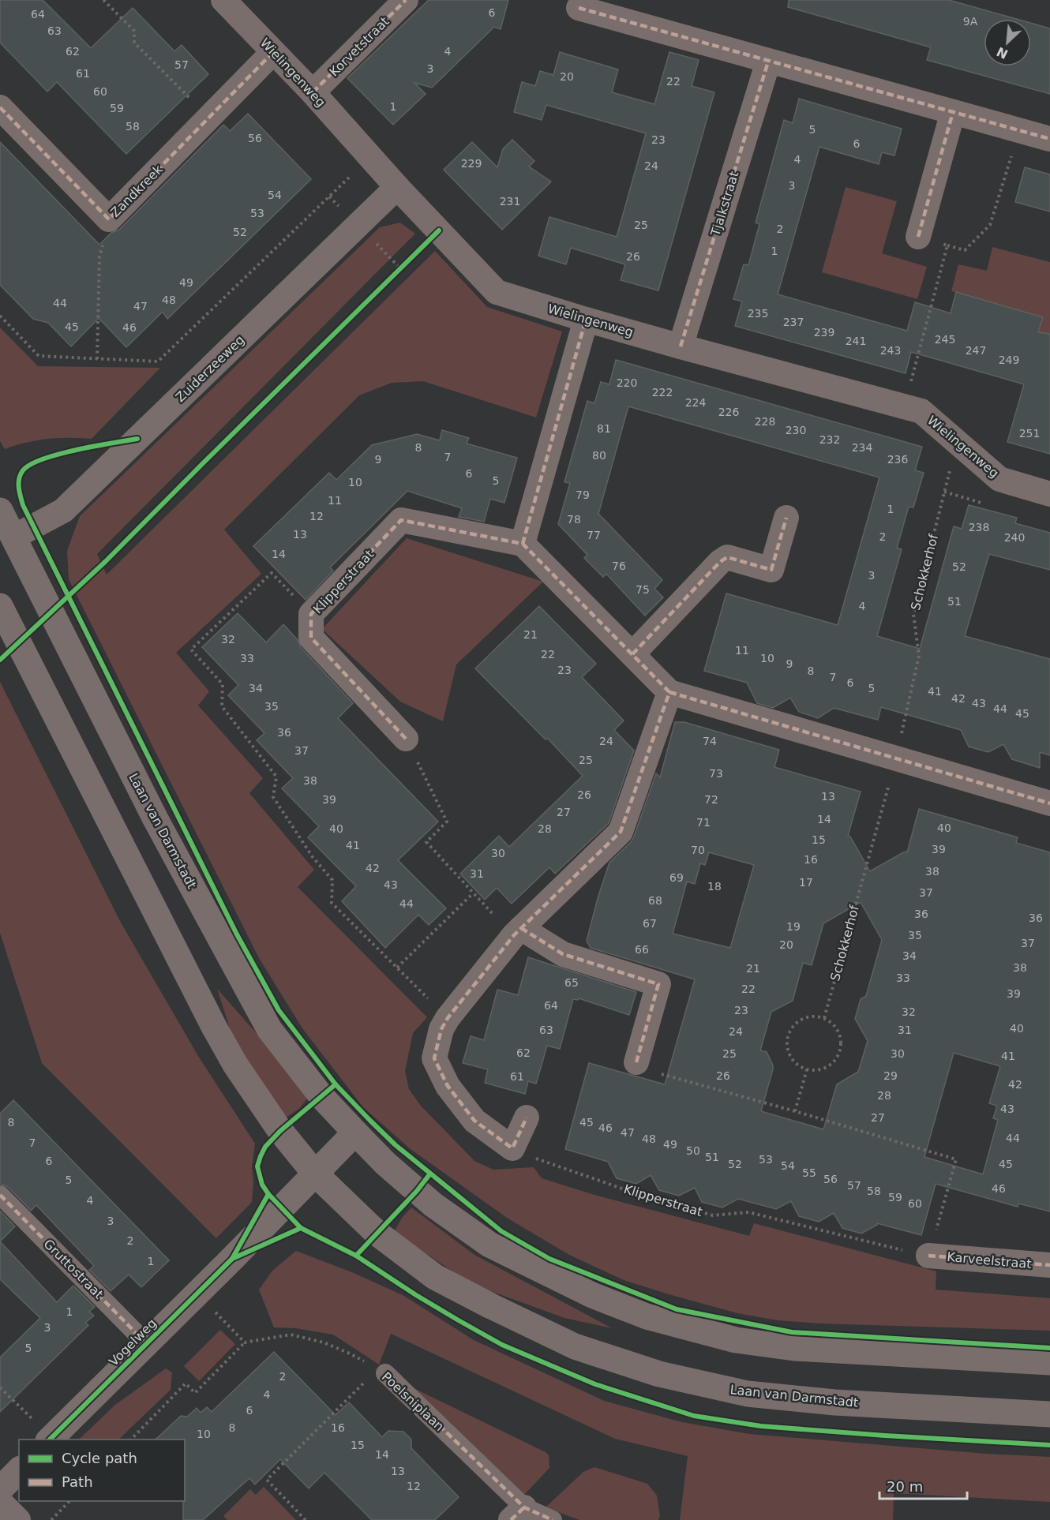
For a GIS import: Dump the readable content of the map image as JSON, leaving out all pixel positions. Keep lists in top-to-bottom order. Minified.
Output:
{"streets":{"street":["Korvetstraat","Wielingenweg","Zandkreek","Tjalkstraat","Zuiderzeeweg","Klipperstraat","Laan van Darmstadt","Karveelstraat","Gruttostraat","Vogelweg","Poelsniplaan"],"path":["Schokkerhof"]},"crossings":[["Korvetstraat","Wielingenweg"],["Wielingenweg","Zandkreek"],["Wielingenweg","Tjalkstraat"],["Wielingenweg","Zuiderzeeweg"],["Wielingenweg","Schokkerhof"],["Zuiderzeeweg","Laan van Darmstadt"],["Klipperstraat","Karveelstraat"],["Laan van Darmstadt","Vogelweg"],["Gruttostraat","Vogelweg"]],"house_numbers":["6","64","9A","63","62","4","57","3","61","20","22","60","1","59","58","5","56","23","6","4","229","24","3","54","231","53","25","2","52","1","26","49","48","44","47","235","237","45","46","239","245","241","243","247","249","220","222","224","226","228","81","230","251","232","8","234","80","7","9","236","6","5","10","79","11","1","12","78","238","13","77","2","240","14","76","52","3","75","51","4","21","32","11","22","33","10","9","23","8","7","6","34","5","41","42","43","35","44","45","36","24","74","37","25","73","38","26","13","39","72","27","14","71","40","40","28","15","41","39","70","30","16","42","38","31","69","17","43","18","37","68","44","36","36","67","19","35","37","20","66","34","38","21","33","65","22","39","64","23","32","40","63","31","24","62","25","30","41","26","29","61","42","28","43","27","8","45","46","47","44","48","7","49","50","51","53","6","52","45","54","55","56","5","57","46","58","59","4","60","3","2","1","1","3","5","2","4","6","8","16","10","15","14","13","12"],"legend":["Cycle path","Path"],"scale_bar":"20 m","north":"bottom left"}
